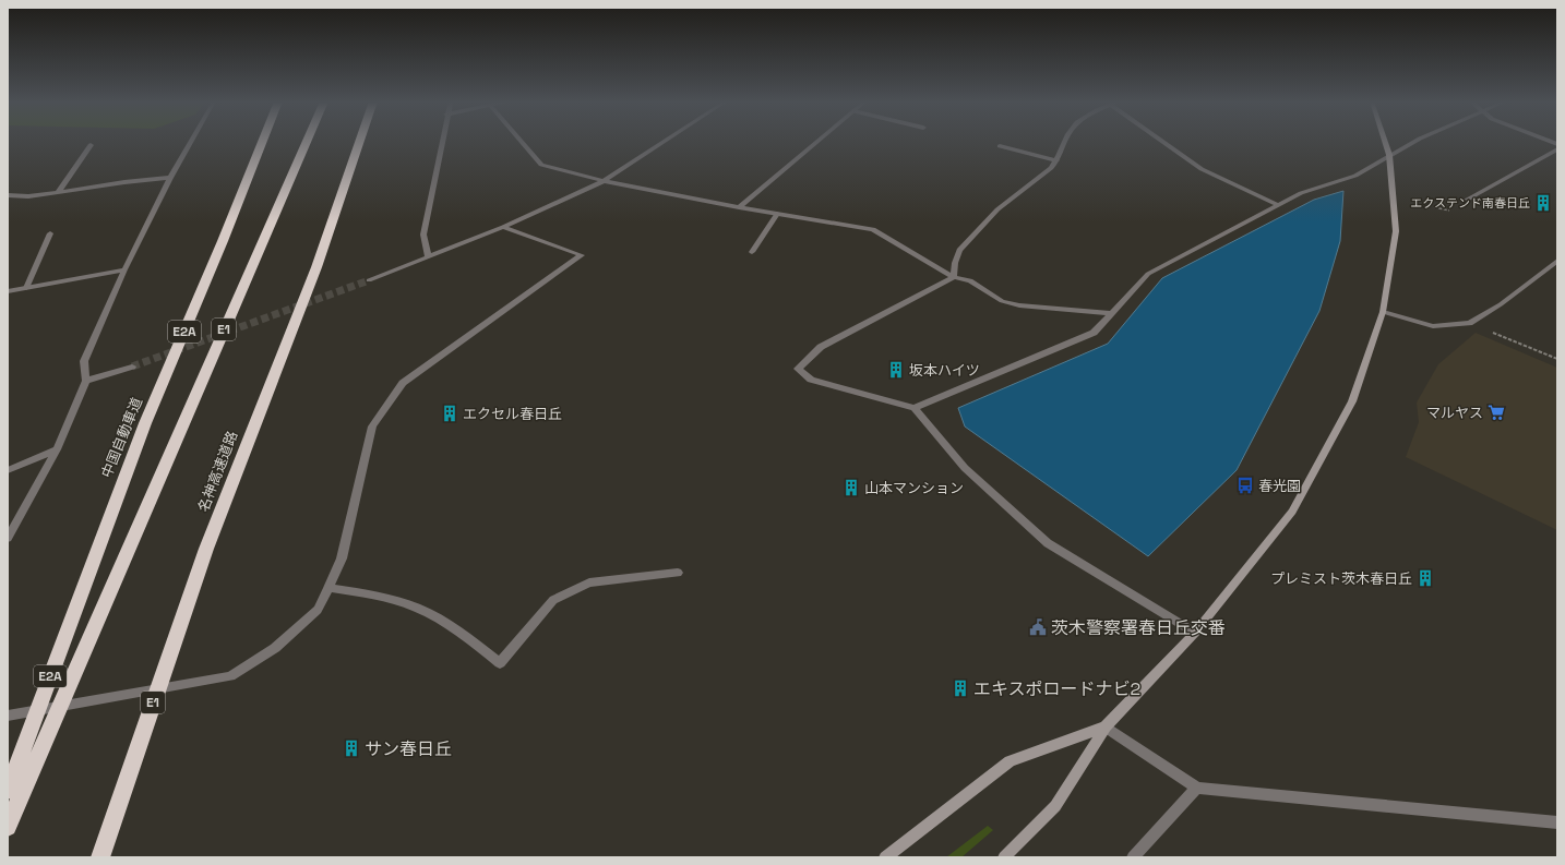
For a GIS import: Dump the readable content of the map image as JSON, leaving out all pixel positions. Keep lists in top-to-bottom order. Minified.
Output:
{"streets":{"highway":["E1","E2A","中国自動車道","名神高速道路"]},"places":{"building":["エクステンド南春日丘","坂本ハイツ","エクセル春日丘","山本マンション","プレミスト茨木春日丘","エキスポロードナビ2","サン春日丘"],"supermarket":["マルヤス"],"bus stop":["春光園"],"public building":["茨木警察署春日丘交番"]}}
